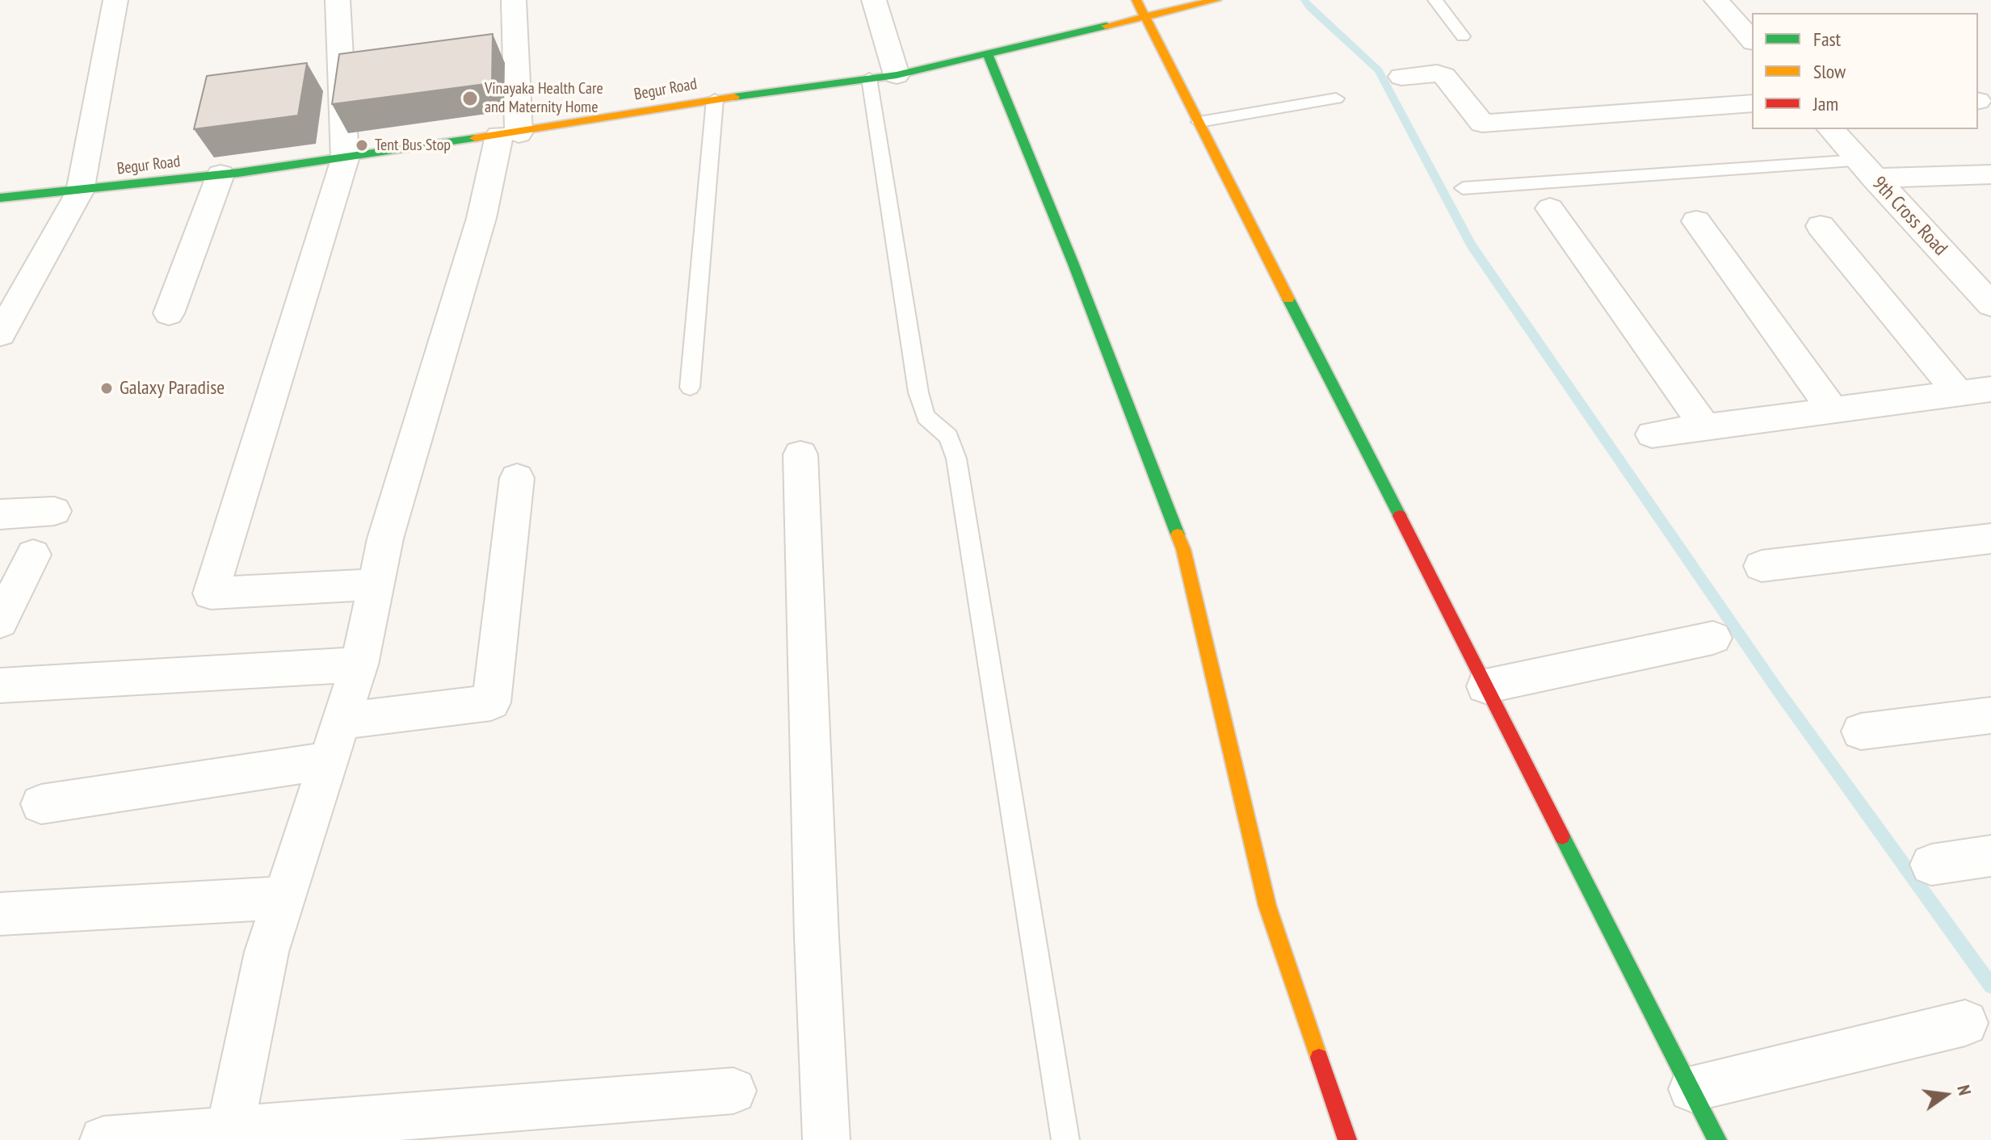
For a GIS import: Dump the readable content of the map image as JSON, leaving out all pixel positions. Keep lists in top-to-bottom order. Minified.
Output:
{"streets":{"street":["Begur Road","9th Cross Road"]},"places":["Vinayaka Health Care and Maternity Home","Tent Bus Stop","Galaxy Paradise"],"legend":["Fast","Slow","Jam"],"north":"right"}
